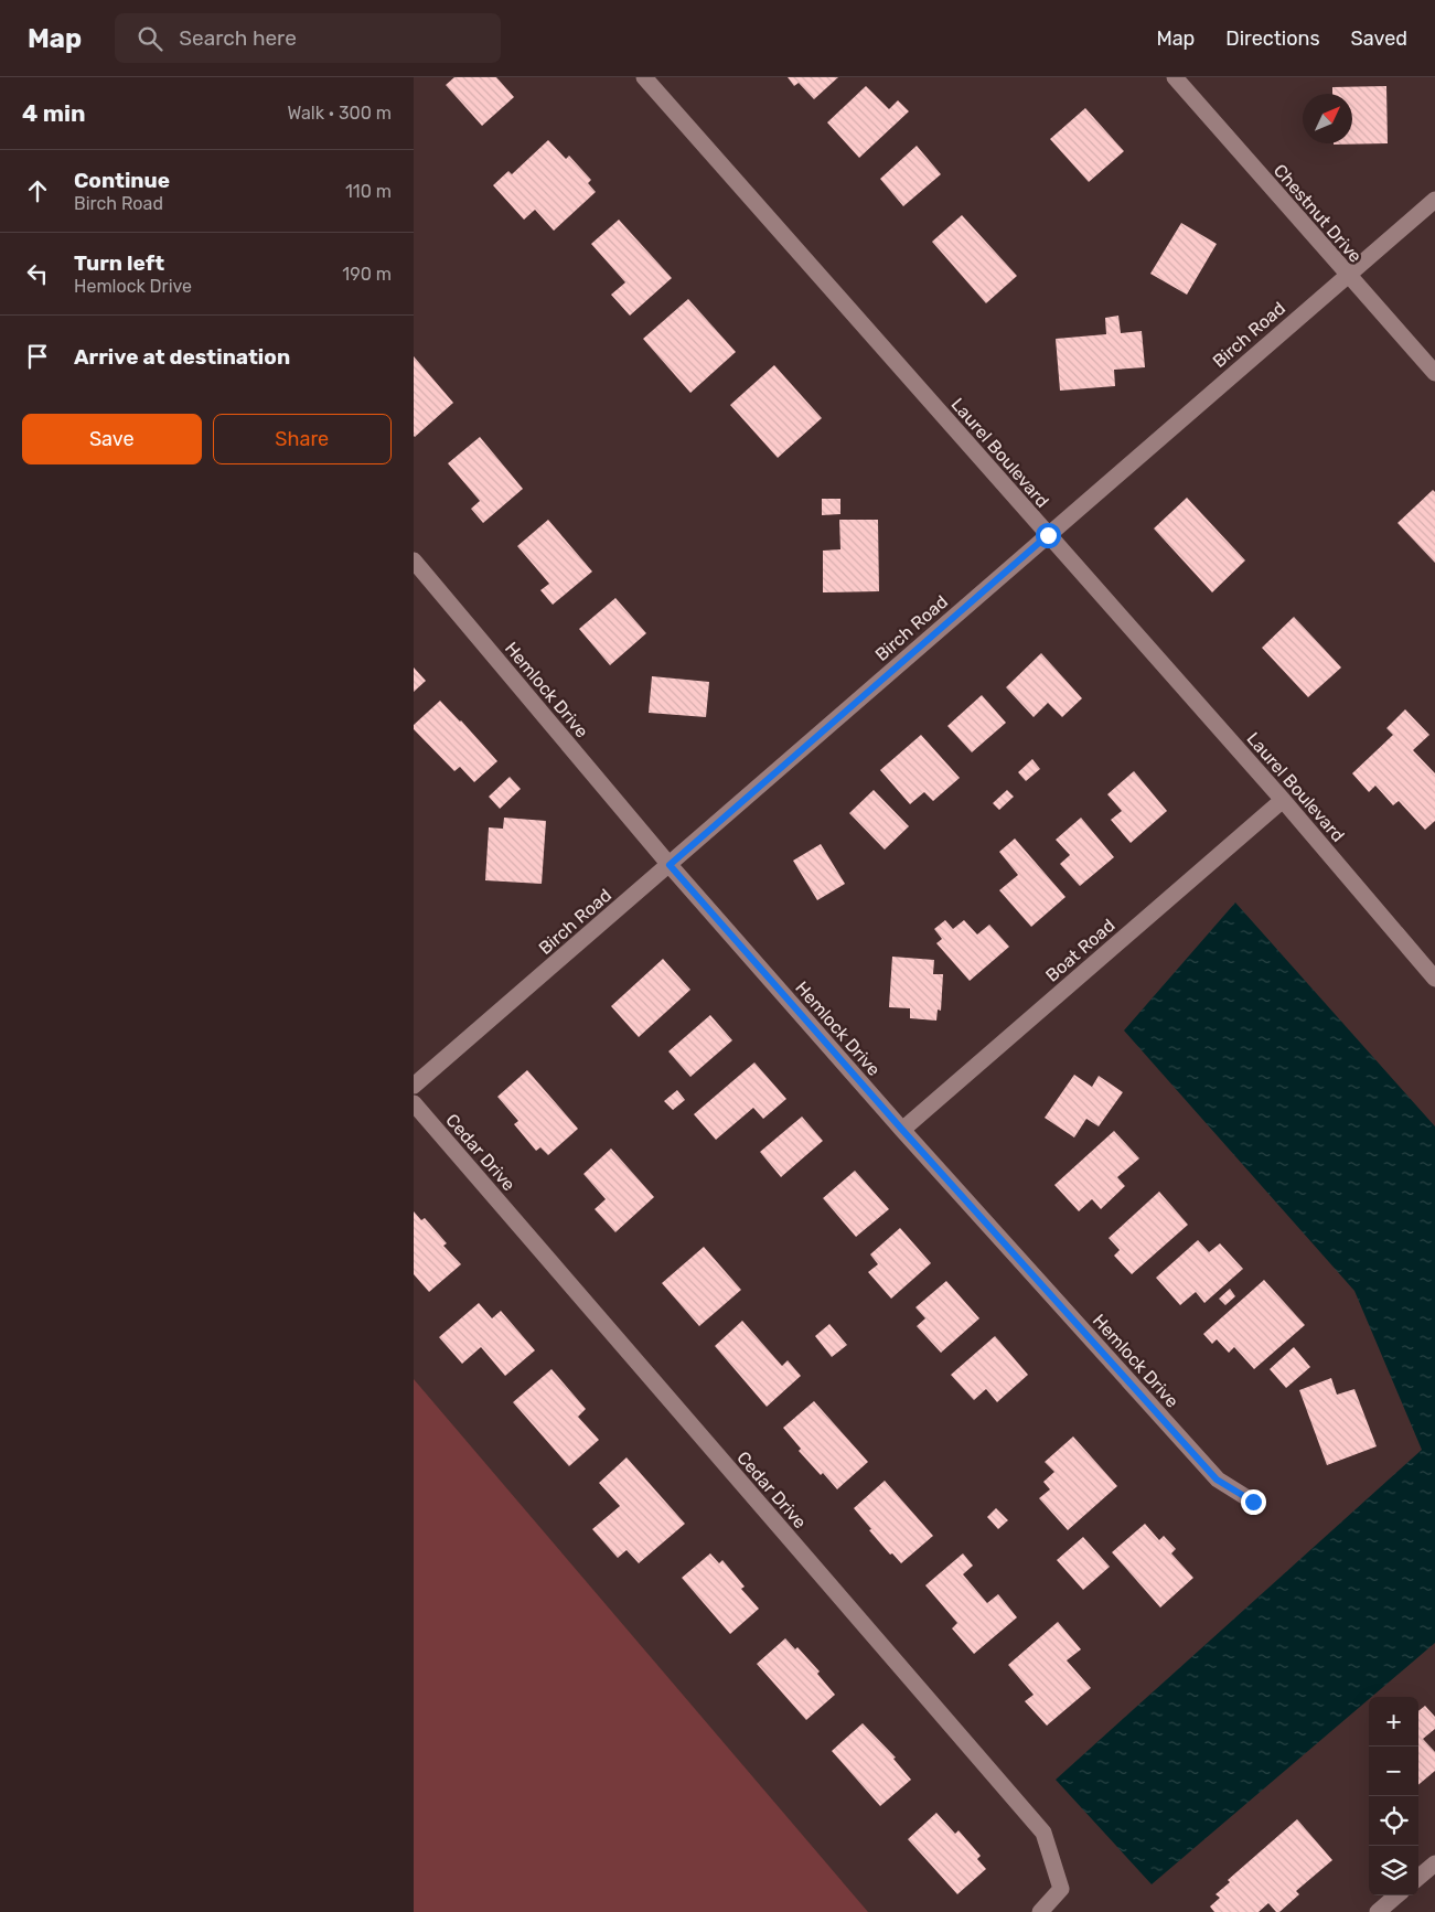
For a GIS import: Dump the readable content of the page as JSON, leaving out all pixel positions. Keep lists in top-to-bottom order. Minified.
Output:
{"streets":{"street":["Chestnut Drive","Birch Road","Laurel Boulevard","Hemlock Drive","Boat Road","Cedar Drive"]},"crossings":[["Chestnut Drive","Birch Road"],["Birch Road","Laurel Boulevard"],["Birch Road","Hemlock Drive"],["Laurel Boulevard","Boat Road"],["Hemlock Drive","Boat Road"]],"north":"top right","page":{"header":"Map","search":"Search here","nav":["Map","Directions","Saved"],"heading":["4 min","Walk · 300 m"],"list":[["Continue","Birch Road","110 m"],["Turn left","Hemlock Drive","190 m"],"Arrive at destination"],"buttons":["Save","Share"],"map_buttons":["+","−"]}}
